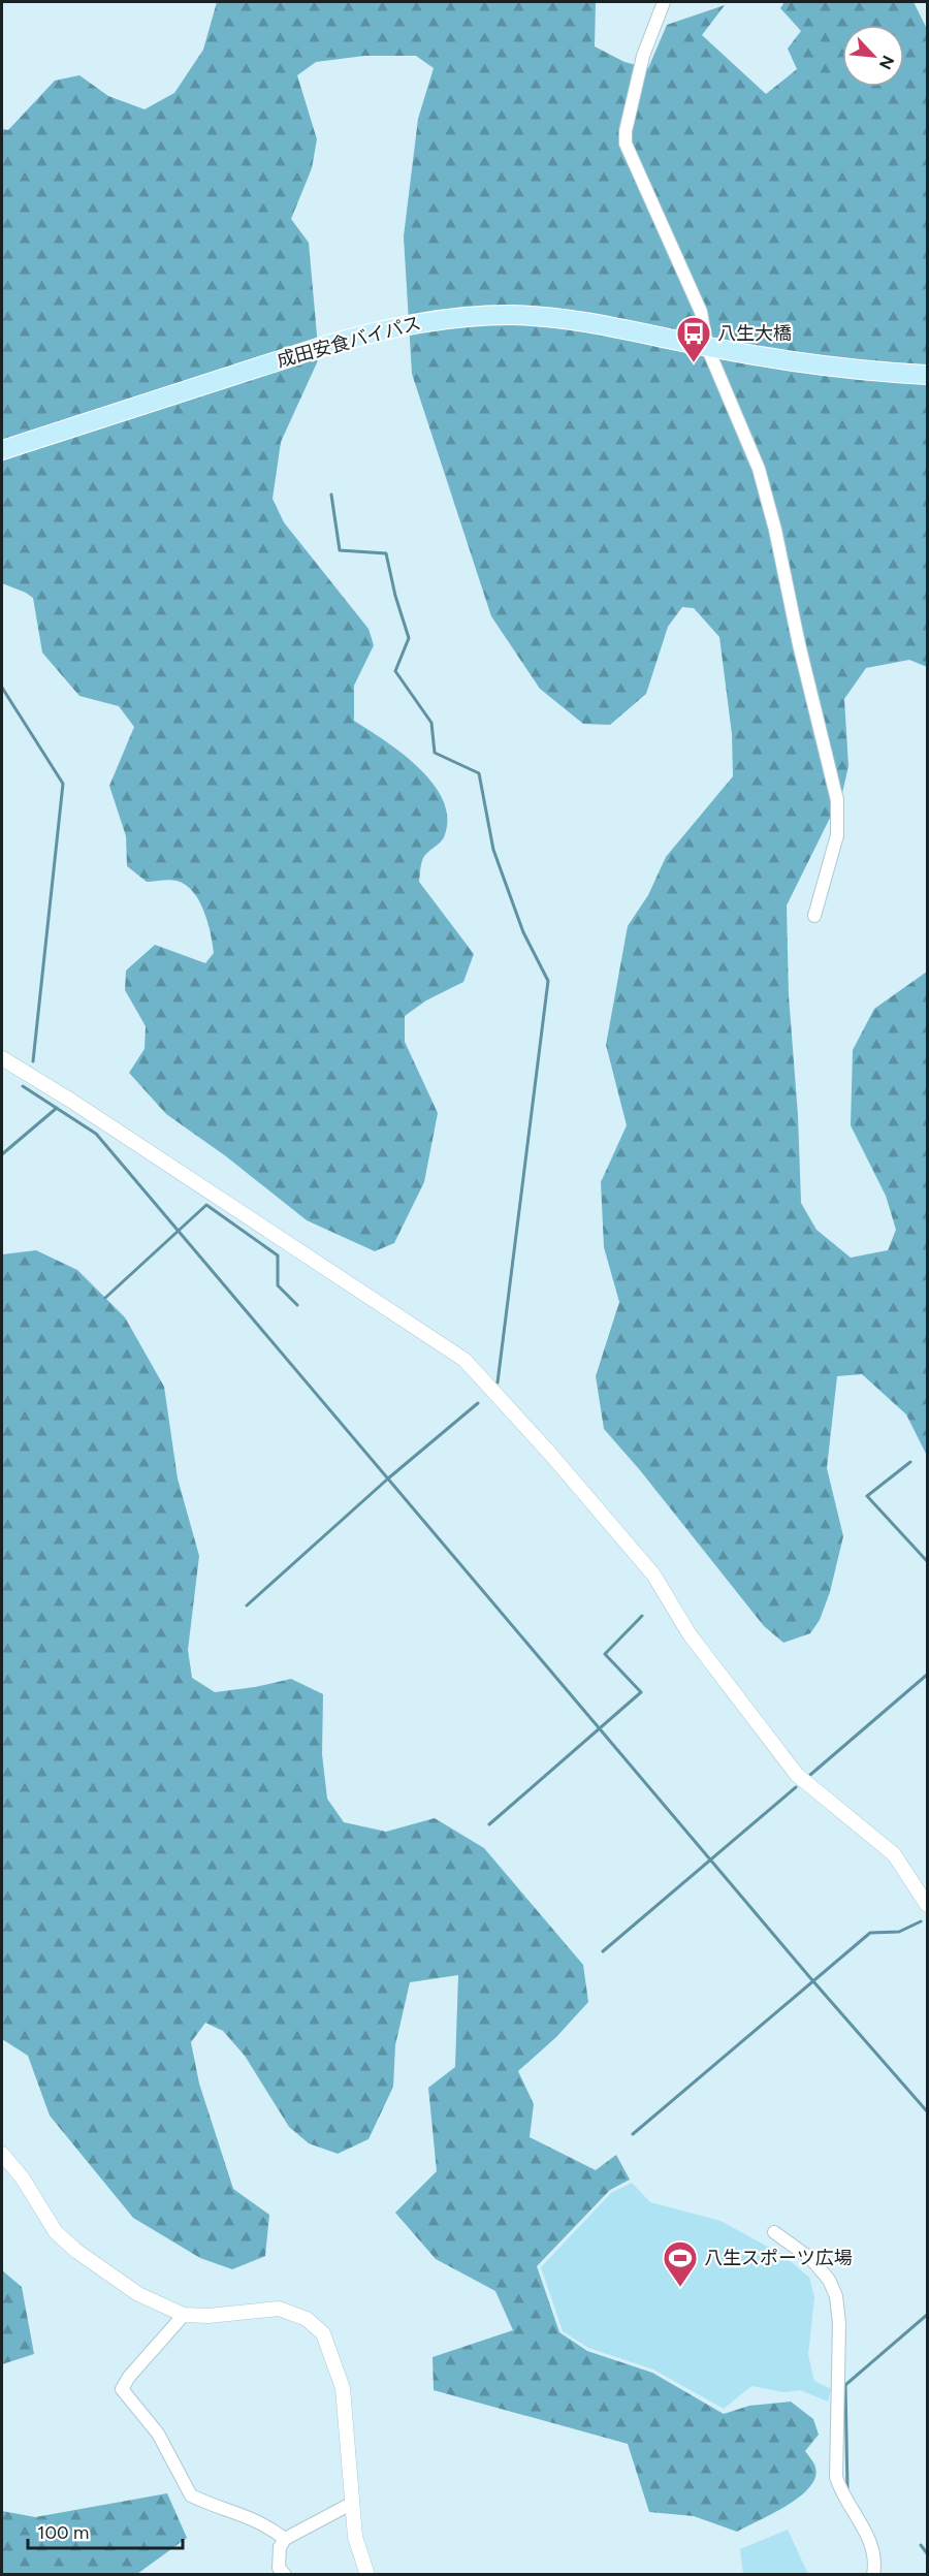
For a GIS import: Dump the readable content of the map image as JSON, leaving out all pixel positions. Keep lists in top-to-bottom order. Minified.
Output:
{"streets":{"main road":["成田安食バイパス"]},"places":{"bus stop":["八生大橋"],"sports":["八生スポーツ広場"]},"scale_bar":"100 m","north":"bottom right"}
